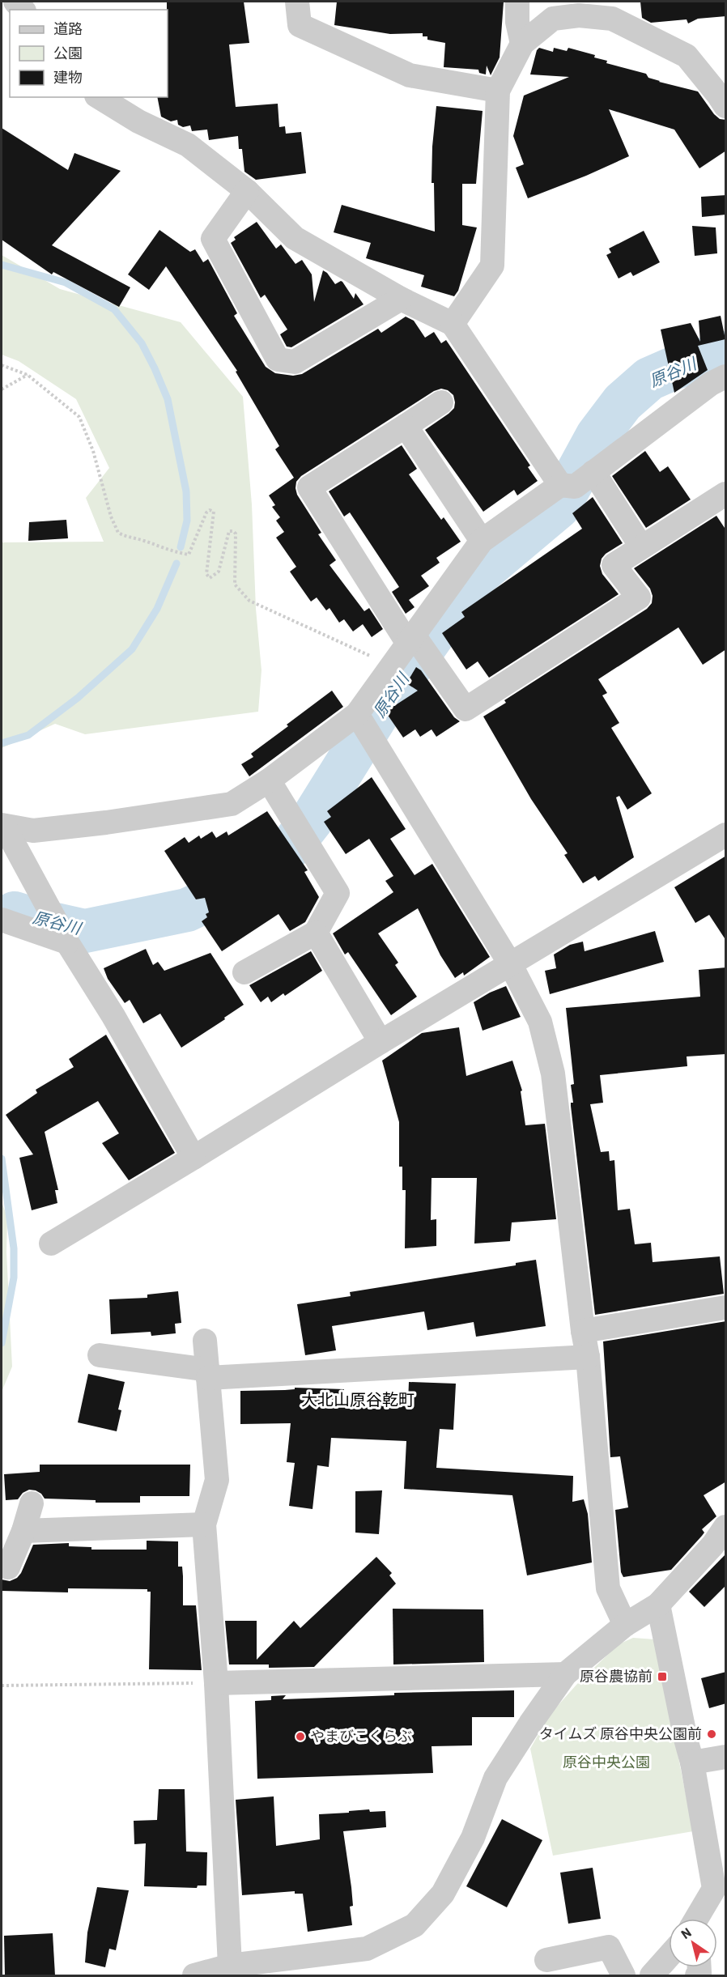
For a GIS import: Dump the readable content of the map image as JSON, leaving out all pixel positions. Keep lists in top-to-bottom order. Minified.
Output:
{"districts":["大北山原谷乾町"],"water":["原谷川"],"parks":["原谷中央公園"],"places":{"transit":["原谷農協前"],"other":["タイムズ 原谷中央公園前","やまびこくらぶ"]},"legend":["道路","公園","建物"],"north":"top left"}
